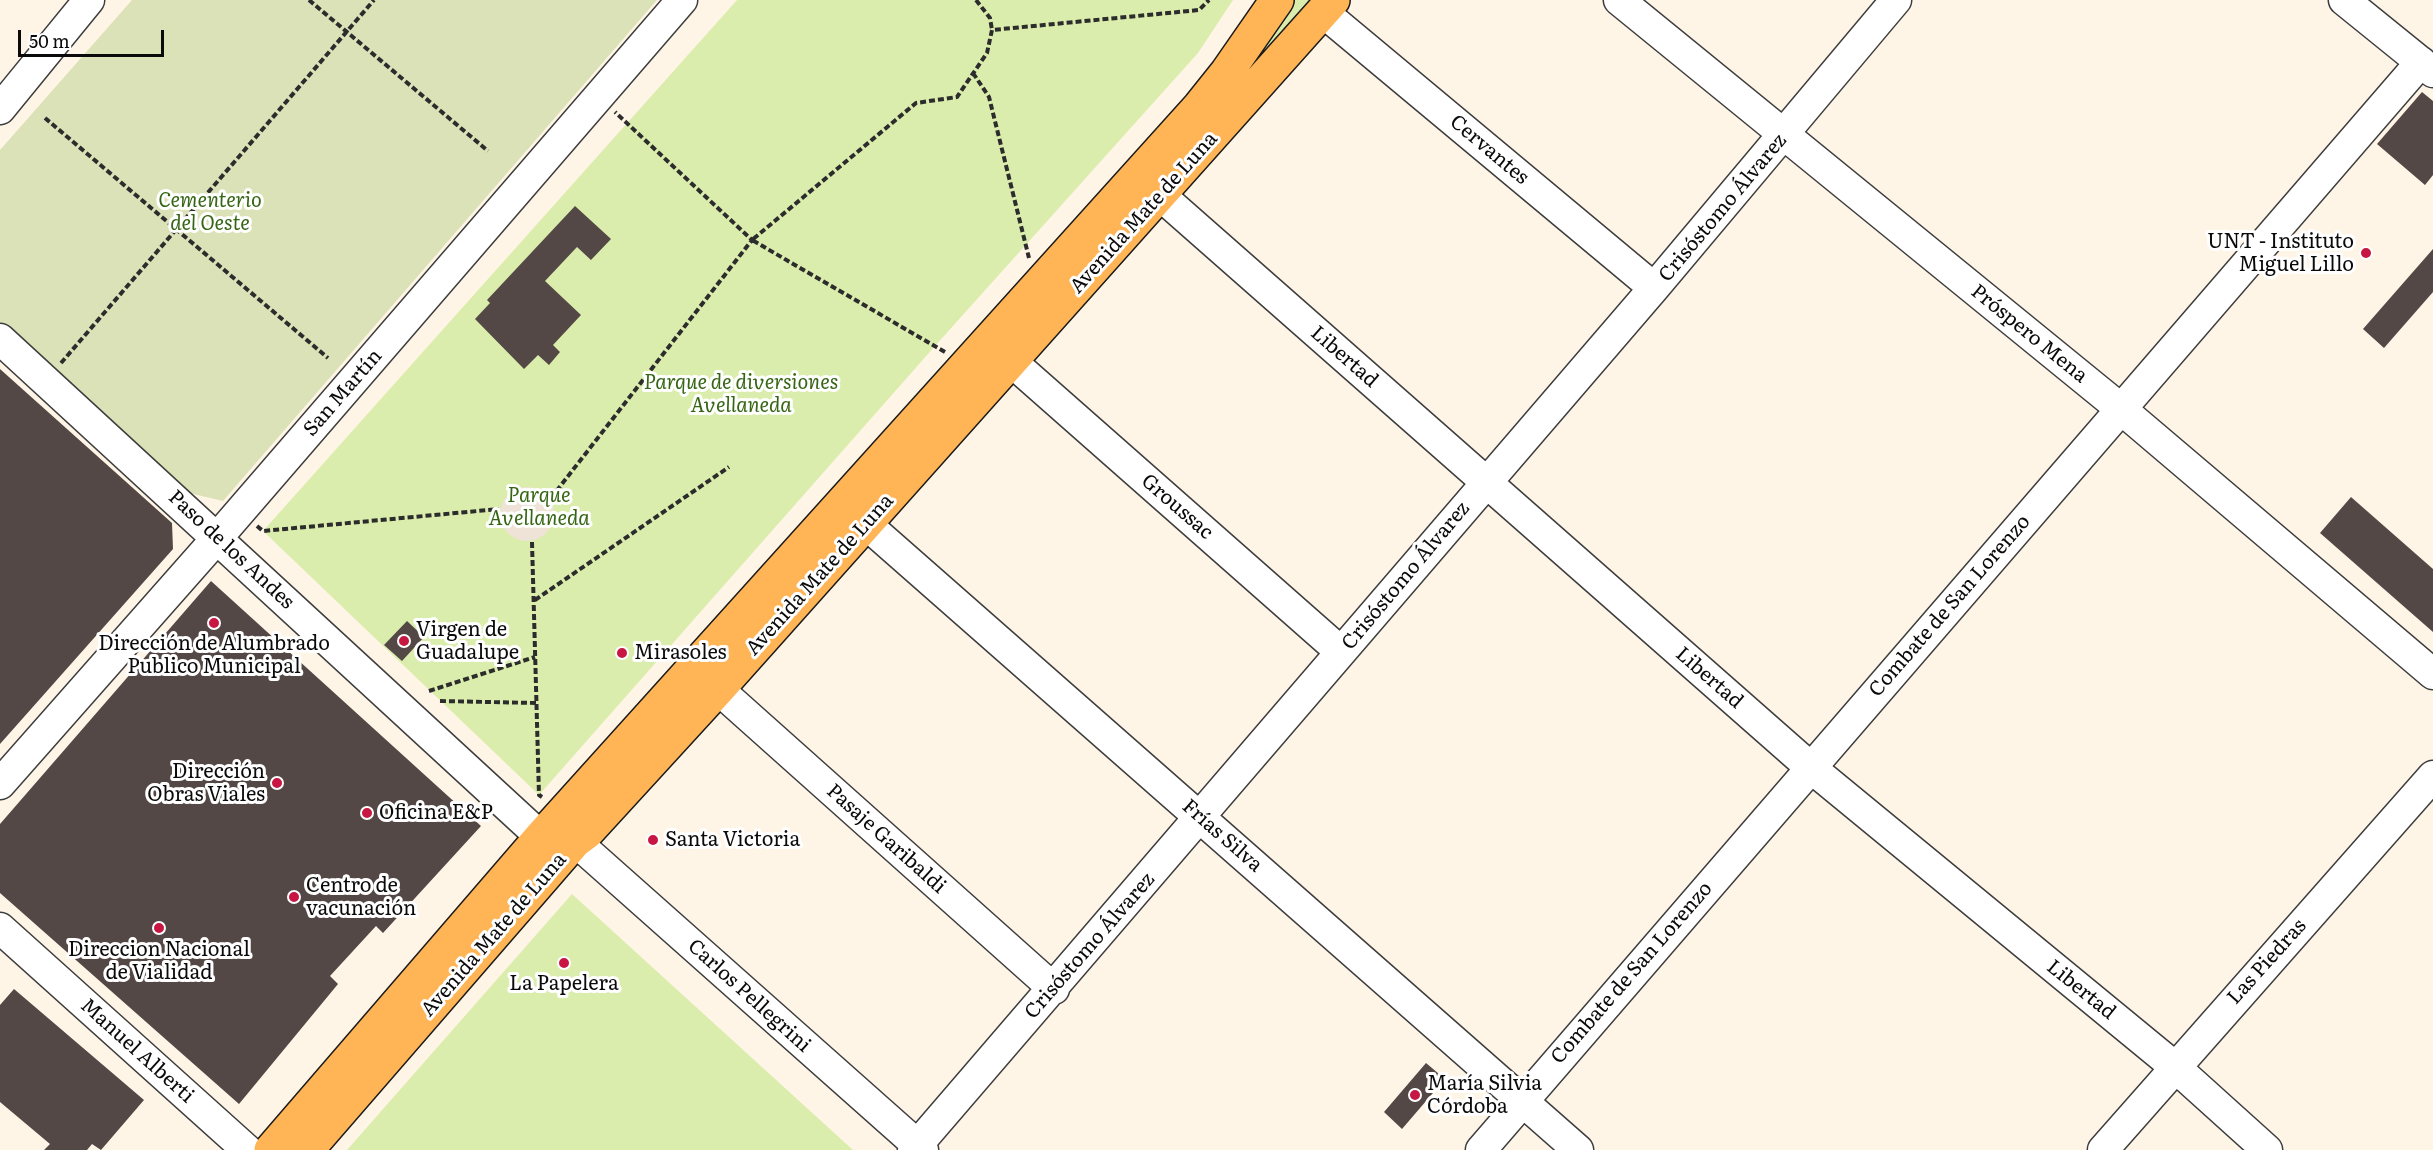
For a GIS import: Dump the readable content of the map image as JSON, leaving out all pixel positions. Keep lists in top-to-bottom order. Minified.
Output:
{"streets":{"main road":["Avenida Mate de Luna"],"street":["Cervantes","Crisóstomo Álvarez","Próspero Mena","Libertad","San Martín","Groussac","Paso de los Andes","Combate de San Lorenzo","Frías Silva","Pasaje Garibaldi","Las Piedras","Carlos Pellegrini","Manuel Alberti"]},"crossings":[["Cervantes","Crisóstomo Álvarez"],["Cervantes","Avenida Mate de Luna"],["Crisóstomo Álvarez","Próspero Mena"],["Crisóstomo Álvarez","Libertad"],["Crisóstomo Álvarez","Groussac"],["Crisóstomo Álvarez","Frías Silva"],["Crisóstomo Álvarez","Pasaje Garibaldi"],["Crisóstomo Álvarez","Carlos Pellegrini"],["Avenida Mate de Luna","Libertad"],["Avenida Mate de Luna","Groussac"],["Avenida Mate de Luna","Paso de los Andes"],["Avenida Mate de Luna","Frías Silva"],["Avenida Mate de Luna","Pasaje Garibaldi"],["Avenida Mate de Luna","Carlos Pellegrini"],["Próspero Mena","Combate de San Lorenzo"],["Libertad","Combate de San Lorenzo"],["Libertad","Las Piedras"],["San Martín","Paso de los Andes"],["Combate de San Lorenzo","Frías Silva"]],"parks":["Cementerio del Oeste","Parque de diversiones Avellaneda","Parque Avellaneda"],"places":["UNT - Instituto Miguel Lillo","Dirección de Alumbrado Publico Municipal","Virgen de Guadalupe","Mirasoles","Dirección Obras Viales","Oficina E&P","Santa Victoria","Centro de vacunación","Direccion Nacional de Vialidad","La Papelera","María Silvia Córdoba"],"scale_bar":"50 m"}
